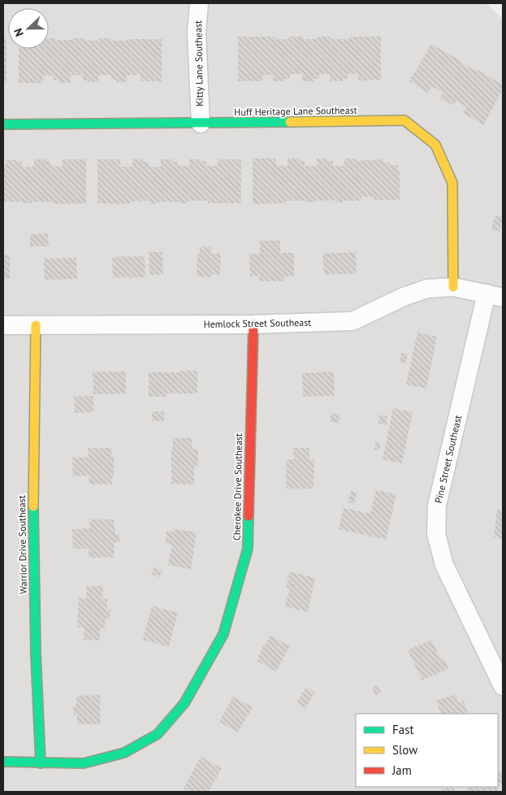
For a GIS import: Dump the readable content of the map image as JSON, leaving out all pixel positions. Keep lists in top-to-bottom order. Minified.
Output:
{"streets":{"street":["Kitty Lane Southeast","Huff Heritage Lane Southeast","Hemlock Street Southeast","Pine Street Southeast","Cherokee Drive Southeast","Warrior Drive Southeast"]},"crossings":[["Kitty Lane Southeast","Huff Heritage Lane Southeast"],["Huff Heritage Lane Southeast","Hemlock Street Southeast"],["Hemlock Street Southeast","Pine Street Southeast"],["Hemlock Street Southeast","Cherokee Drive Southeast"],["Hemlock Street Southeast","Warrior Drive Southeast"],["Cherokee Drive Southeast","Warrior Drive Southeast"]],"legend":["Fast","Slow","Jam"],"north":"left"}
